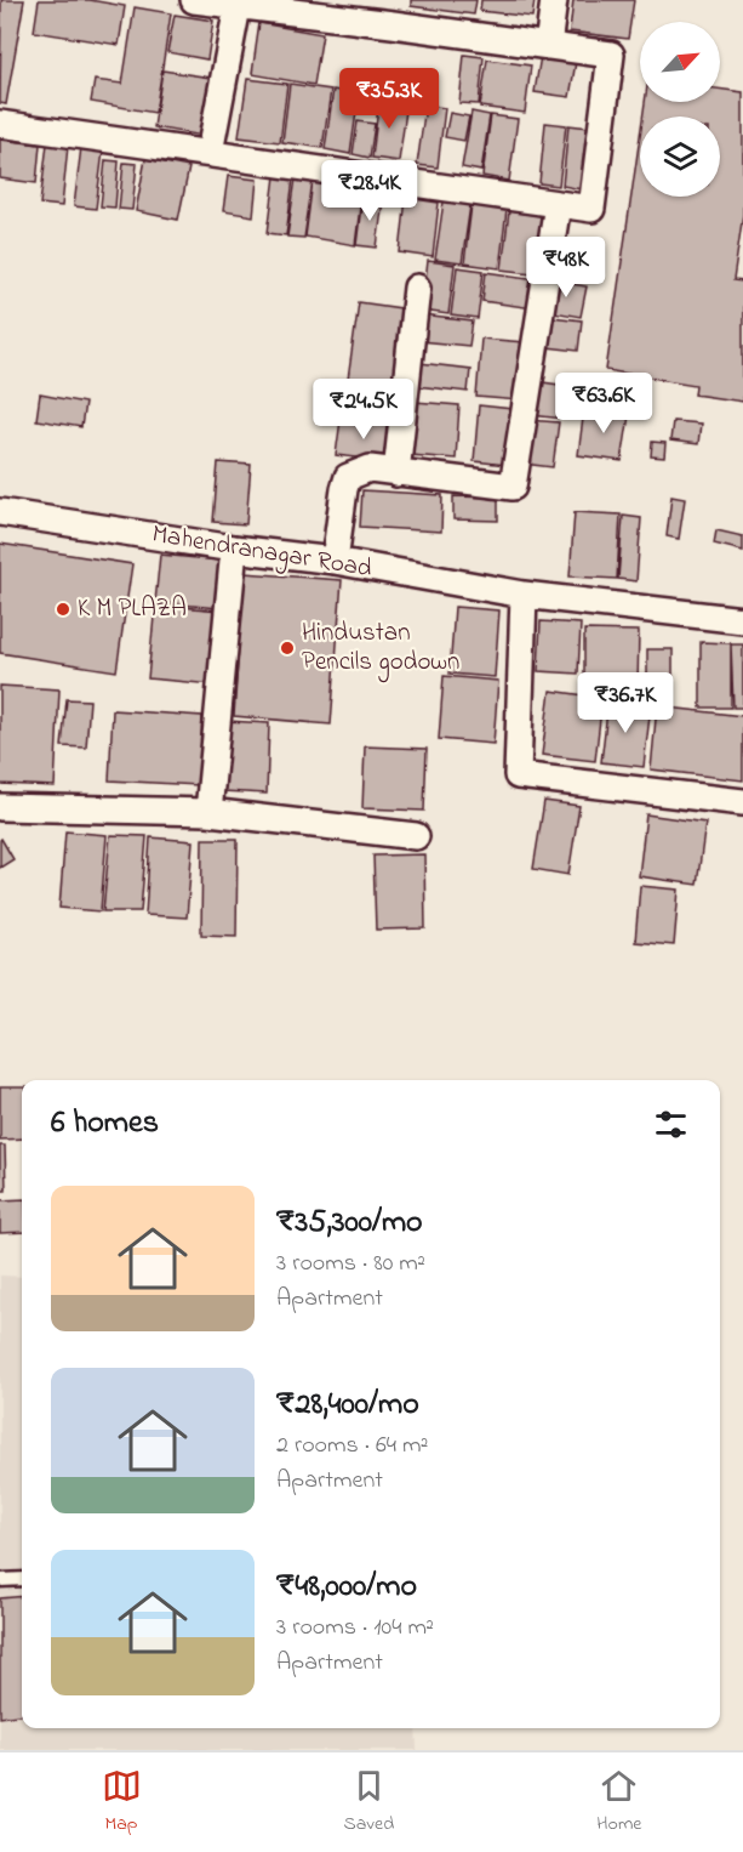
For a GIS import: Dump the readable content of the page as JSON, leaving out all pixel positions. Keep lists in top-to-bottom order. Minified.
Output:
{"streets":{"street":["Mahendranagar Road"]},"places":["K M PLAZA","Hindustan Pencils godown"],"north":"top right","page":{"price":["₹35.3K","₹28.4K","₹48K","₹63.6K","₹24.5K","₹36.7K"],"heading":"6 homes","list":[{"name":"₹35,300/mo","note":"3 rooms · 80 m² · Apartment"},{"name":"₹28,400/mo","note":"2 rooms · 64 m² · Apartment"},{"name":"₹48,000/mo","note":"3 rooms · 104 m² · Apartment"}],"tabs":["Map","Saved","Home"]}}
